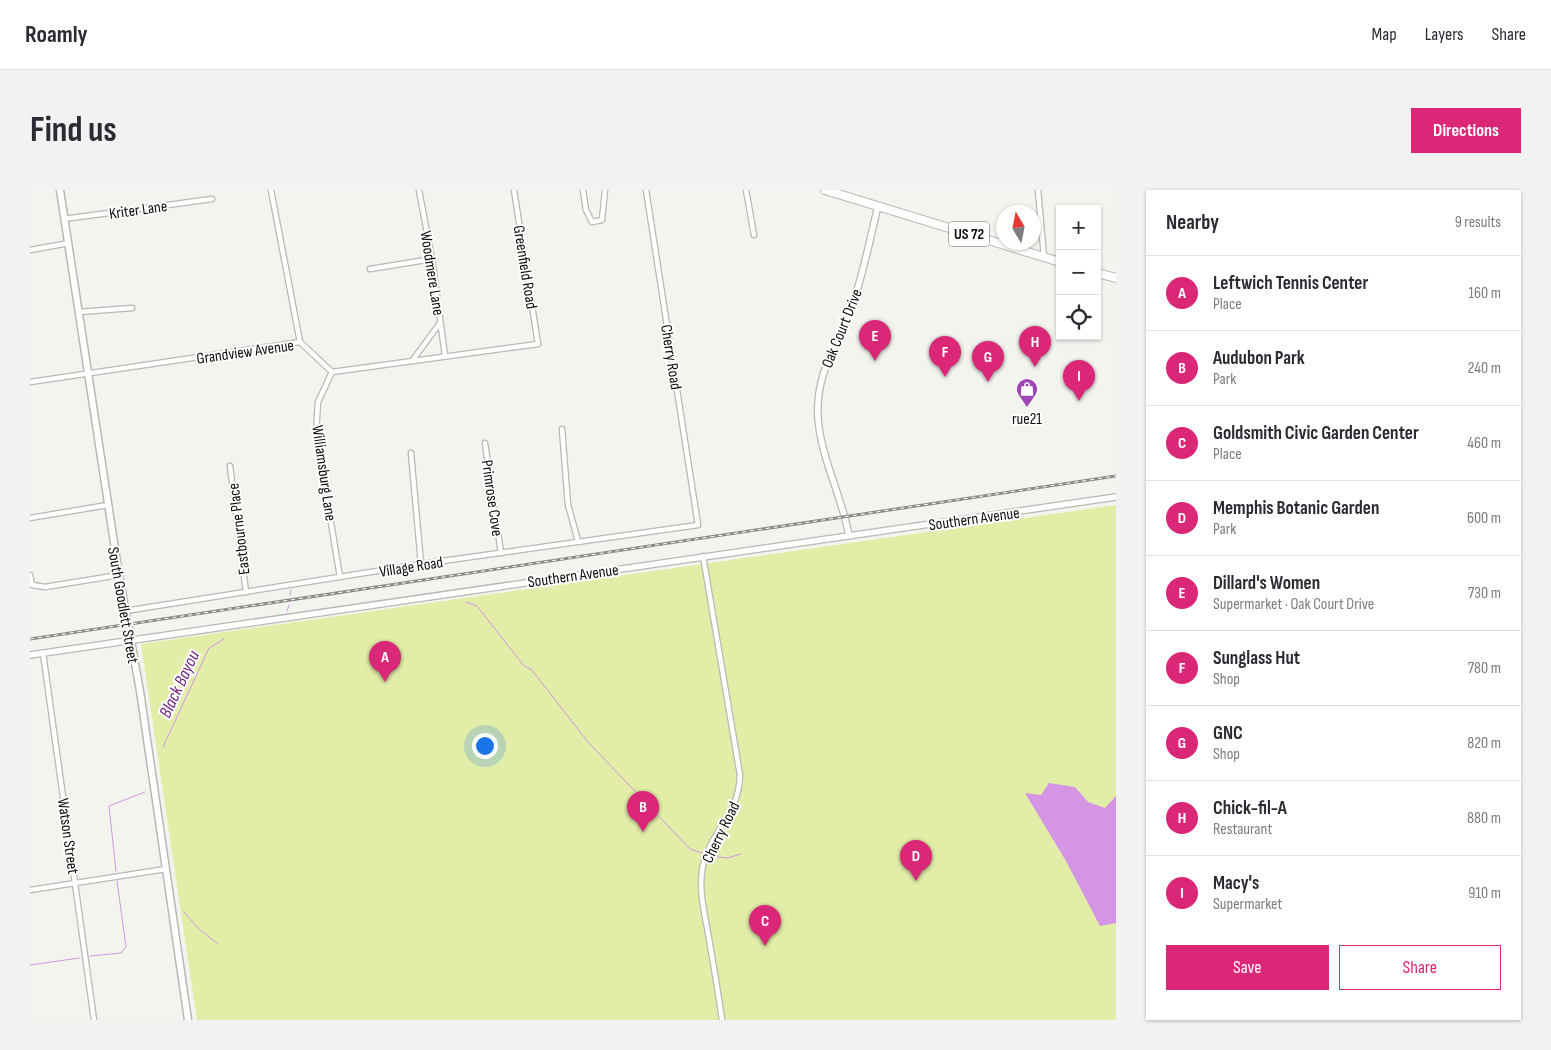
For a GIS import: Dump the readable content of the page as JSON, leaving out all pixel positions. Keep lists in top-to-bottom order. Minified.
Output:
{"streets":{"main road":["US 72","South Goodlett Street"],"street":["Kriter Lane","Greenfield Road","Woodmere Lane","Oak Court Drive","Grandview Avenue","Cherry Road","Williamsburg Lane","Primrose Cove","Southern Avenue","Eastbourne Place","Village Road","Watson Street"]},"crossings":[["Kriter Lane","South Goodlett Street"],["US 72","Oak Court Drive"],["Greenfield Road","Woodmere Lane"],["Oak Court Drive","Southern Avenue"],["Grandview Avenue","Williamsburg Lane"],["Grandview Avenue","South Goodlett Street"],["Cherry Road","Southern Avenue"],["Cherry Road","Village Road"],["Williamsburg Lane","Village Road"],["Primrose Cove","Village Road"],["Southern Avenue","South Goodlett Street"],["Southern Avenue","Watson Street"],["Eastbourne Place","Village Road"],["Village Road","South Goodlett Street"]],"water":["Black Bayou"],"places":{"shop":["rue21"]},"north":"top","page":{"header":"Roamly","nav":["Map","Layers","Share"],"buttons":["Directions",["Save","Share"]],"title":"Find us","heading":["Nearby","9 results"],"map_buttons":["+","−"],"list":[{"mark":"A","name":"Leftwich Tennis Center","note":"Place","value":"160 m"},{"mark":"B","name":"Audubon Park","note":"Park","value":"240 m"},{"mark":"C","name":"Goldsmith Civic Garden Center","note":"Place","value":"460 m"},{"mark":"D","name":"Memphis Botanic Garden","note":"Park","value":"600 m"},{"mark":"E","name":"Dillard's Women","note":"Supermarket · Oak Court Drive","value":"730 m"},{"mark":"F","name":"Sunglass Hut","note":"Shop","value":"780 m"},{"mark":"G","name":"GNC","note":"Shop","value":"820 m"},{"mark":"H","name":"Chick-fil-A","note":"Restaurant","value":"880 m"},{"mark":"I","name":"Macy's","note":"Supermarket","value":"910 m"}],"pins":["E","H","F","G","I","A","B","D","C"]}}
